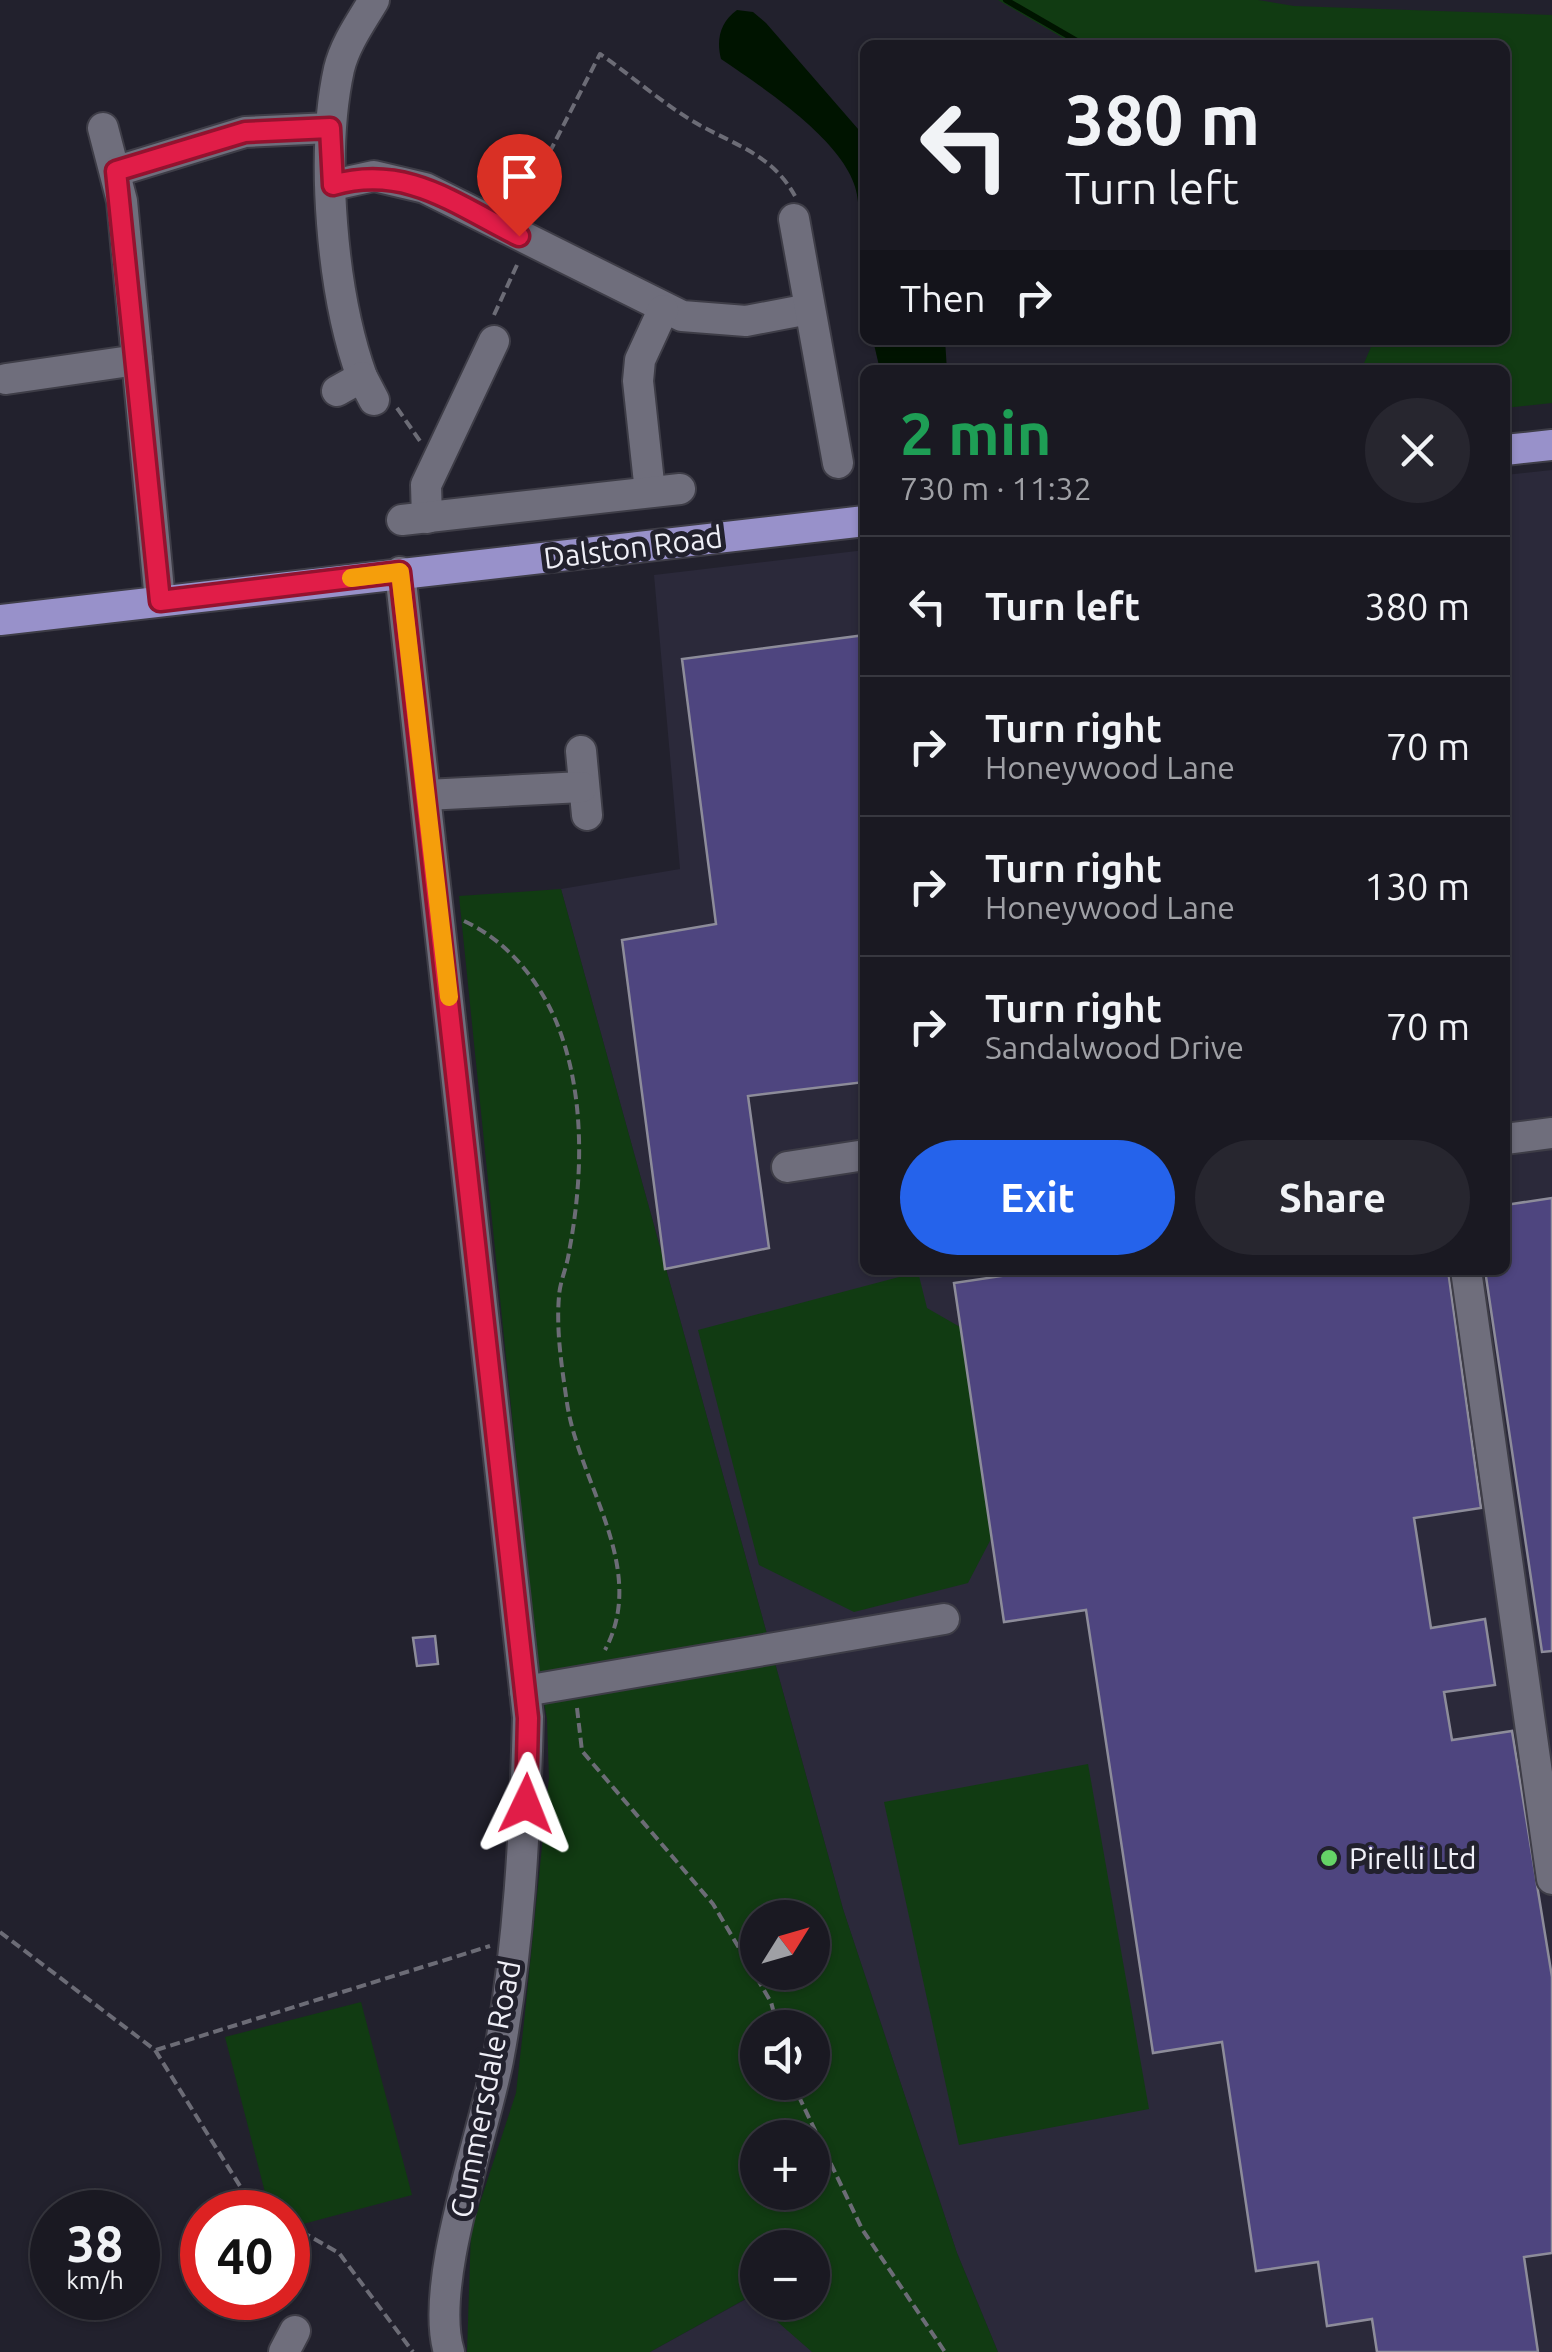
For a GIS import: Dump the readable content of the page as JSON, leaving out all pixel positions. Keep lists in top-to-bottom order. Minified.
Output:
{"streets":{"main road":["Dalston Road"],"street":["Cummersdale Road"]},"crossings":[["Dalston Road","Cummersdale Road"]],"places":["Pirelli Ltd"],"north":"top right","page":{"turn":["380 m","Turn left"],"then":"Then","heading":["2 min","730 m · 11:32"],"list":[{"name":"Turn left","value":"380 m"},{"name":"Turn right","note":"Honeywood Lane","value":"70 m"},{"name":"Turn right","note":"Honeywood Lane","value":"130 m"},{"name":"Turn right","note":"Sandalwood Drive","value":"70 m"}],"buttons":["Exit","Share"],"map_buttons":["+","−"],"speed":"38 km/h","limit":"40"}}
